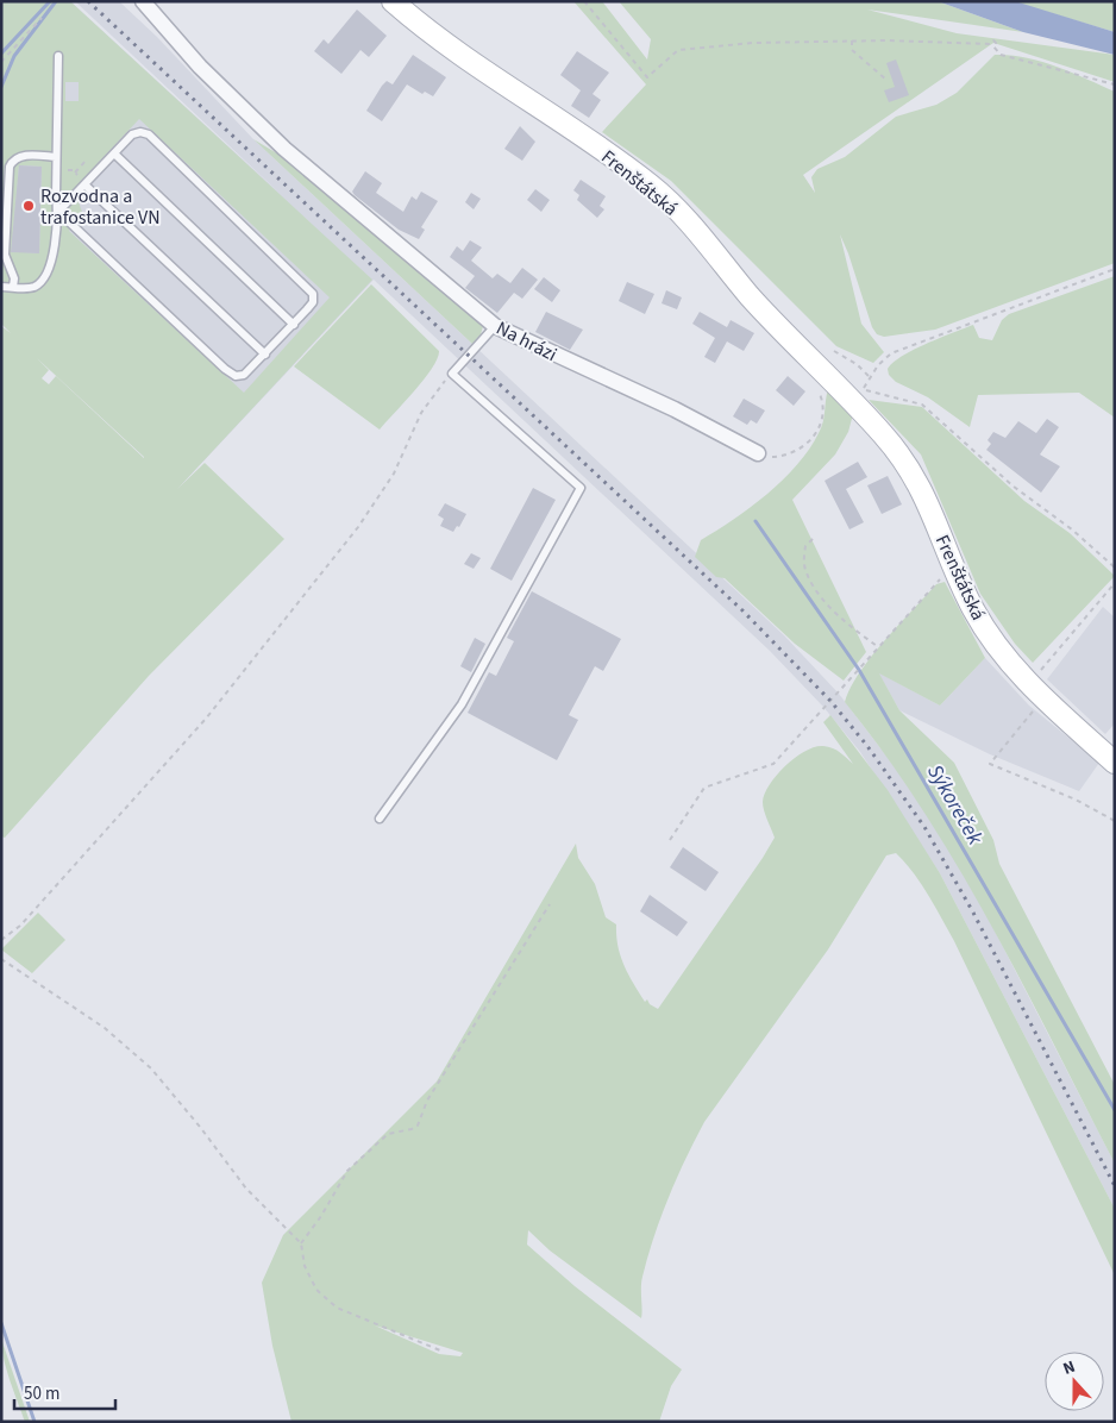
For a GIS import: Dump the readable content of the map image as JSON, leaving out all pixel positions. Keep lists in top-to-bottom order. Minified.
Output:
{"streets":{"main road":["Frenštátská"],"street":["Na hrázi"]},"water":["Sýkoreček"],"places":["Rozvodna a trafostanice VN"],"scale_bar":"50 m","north":"top"}
